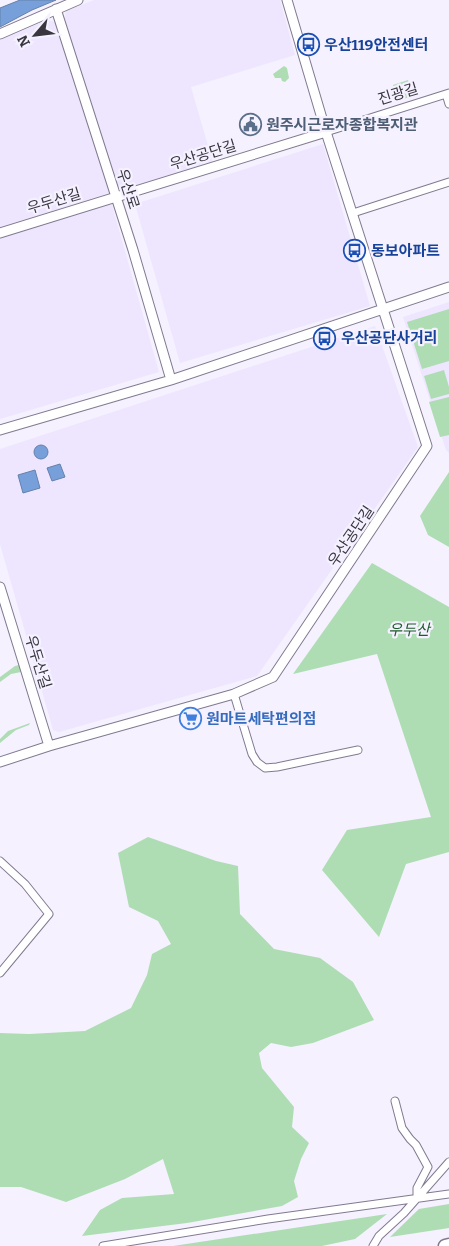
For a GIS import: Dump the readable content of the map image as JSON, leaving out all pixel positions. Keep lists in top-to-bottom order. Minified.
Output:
{"streets":{"street":["진광길","우산공단길","우산로","우두산길"]},"crossings":[["진광길","우산공단길"],["우산공단길","우산로"],["우산공단길","우두산길"],["우산로","우두산길"]],"parks":["우두산"],"places":{"bus stop":["우산119안전센터","동보아파트","우산공단사거리"],"public building":["원주시근로자종합복지관"],"supermarket":["원마트세탁편의점"]},"north":"bottom left"}
